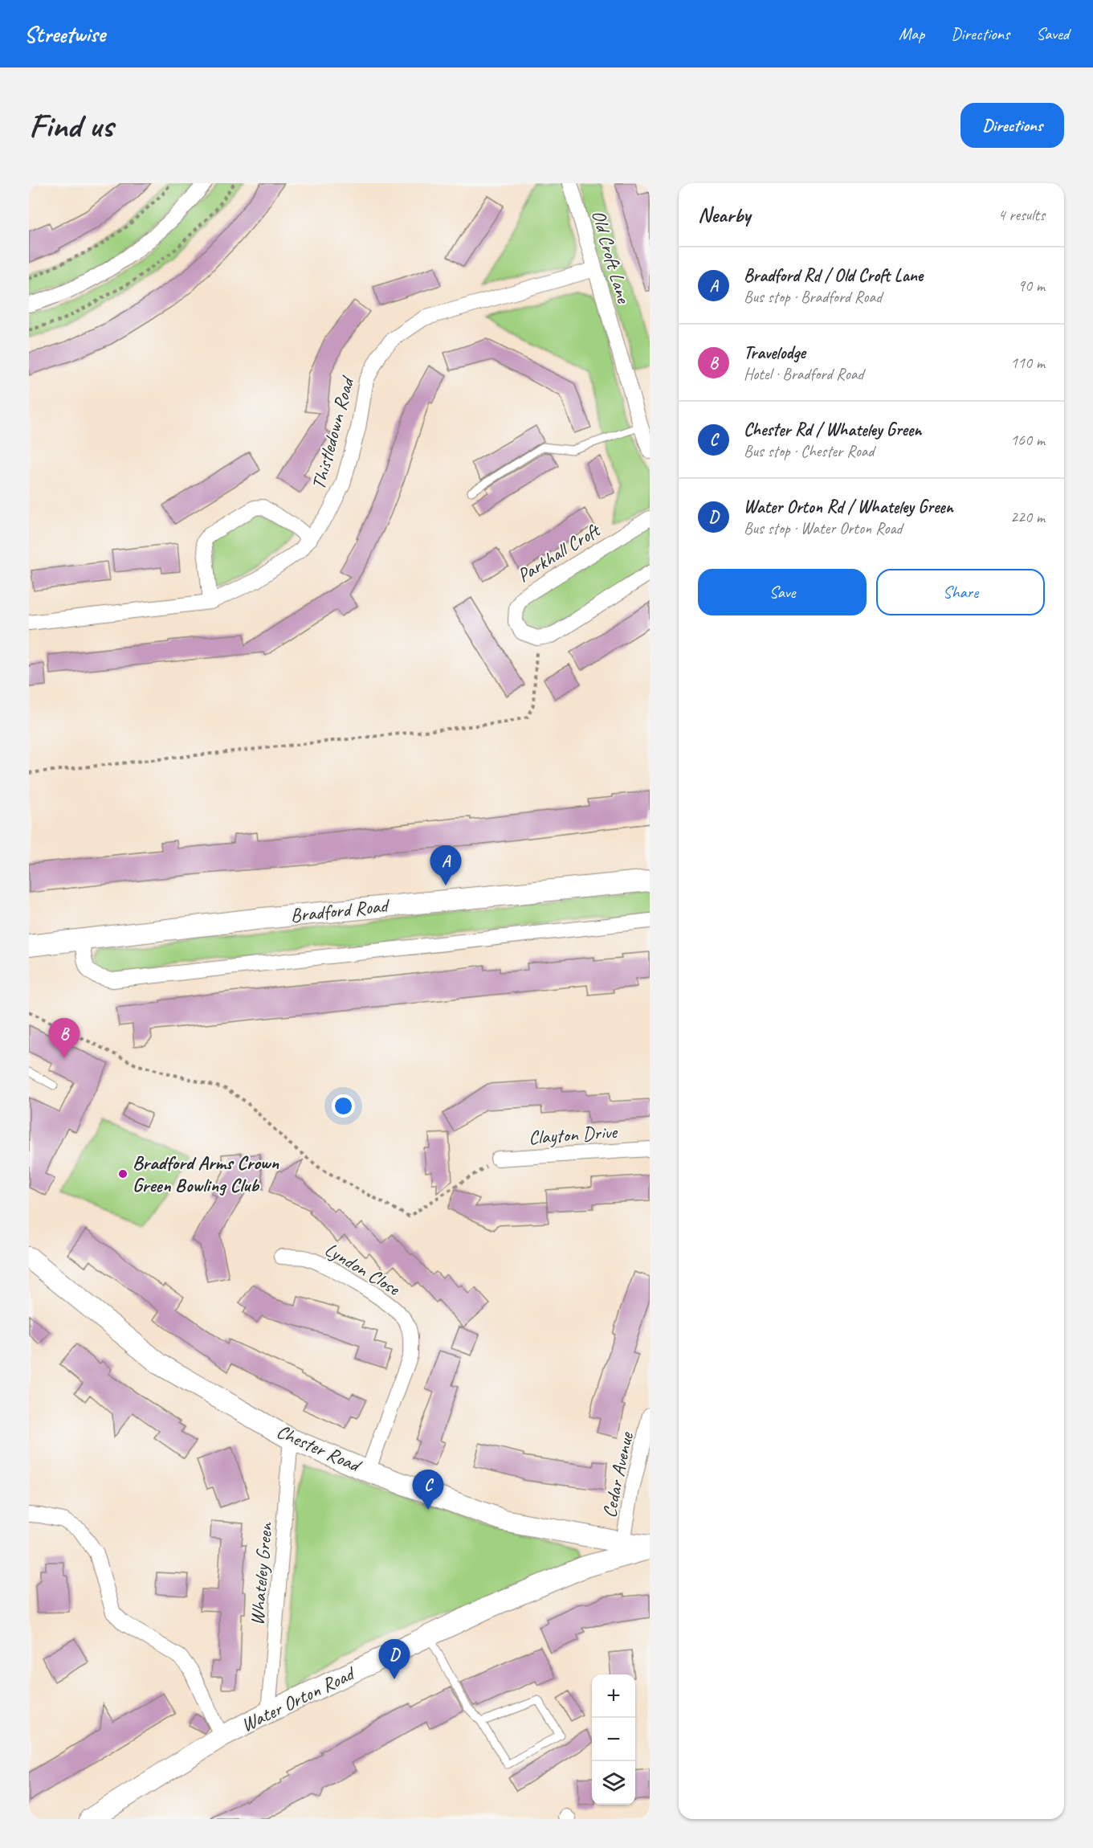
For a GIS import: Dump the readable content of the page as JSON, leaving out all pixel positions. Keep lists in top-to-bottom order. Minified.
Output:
{"streets":{"main road":["Bradford Road","Chester Road","Water Orton Road"],"street":["Old Croft Lane","Thistledown Road","Parkhall Croft","Clayton Drive","Lyndon Close","Cedar Avenue","Whateley Green"]},"crossings":[["Old Croft Lane","Thistledown Road"],["Lyndon Close","Chester Road"],["Chester Road","Cedar Avenue"],["Chester Road","Whateley Green"],["Chester Road","Water Orton Road"],["Whateley Green","Water Orton Road"]],"places":["Bradford Arms Crown Green Bowling Club"],"page":{"header":"Streetwise","nav":["Map","Directions","Saved"],"buttons":["Directions",["Save","Share"]],"title":"Find us","heading":["Nearby","4 results"],"list":[{"mark":"A","name":"Bradford Rd / Old Croft Lane","note":"Bus stop · Bradford Road","value":"90 m"},{"mark":"B","name":"Travelodge","note":"Hotel · Bradford Road","value":"110 m"},{"mark":"C","name":"Chester Rd / Whateley Green","note":"Bus stop · Chester Road","value":"160 m"},{"mark":"D","name":"Water Orton Rd / Whateley Green","note":"Bus stop · Water Orton Road","value":"220 m"}],"pins":["A","B","C","D"],"map_buttons":["+","−"]}}
